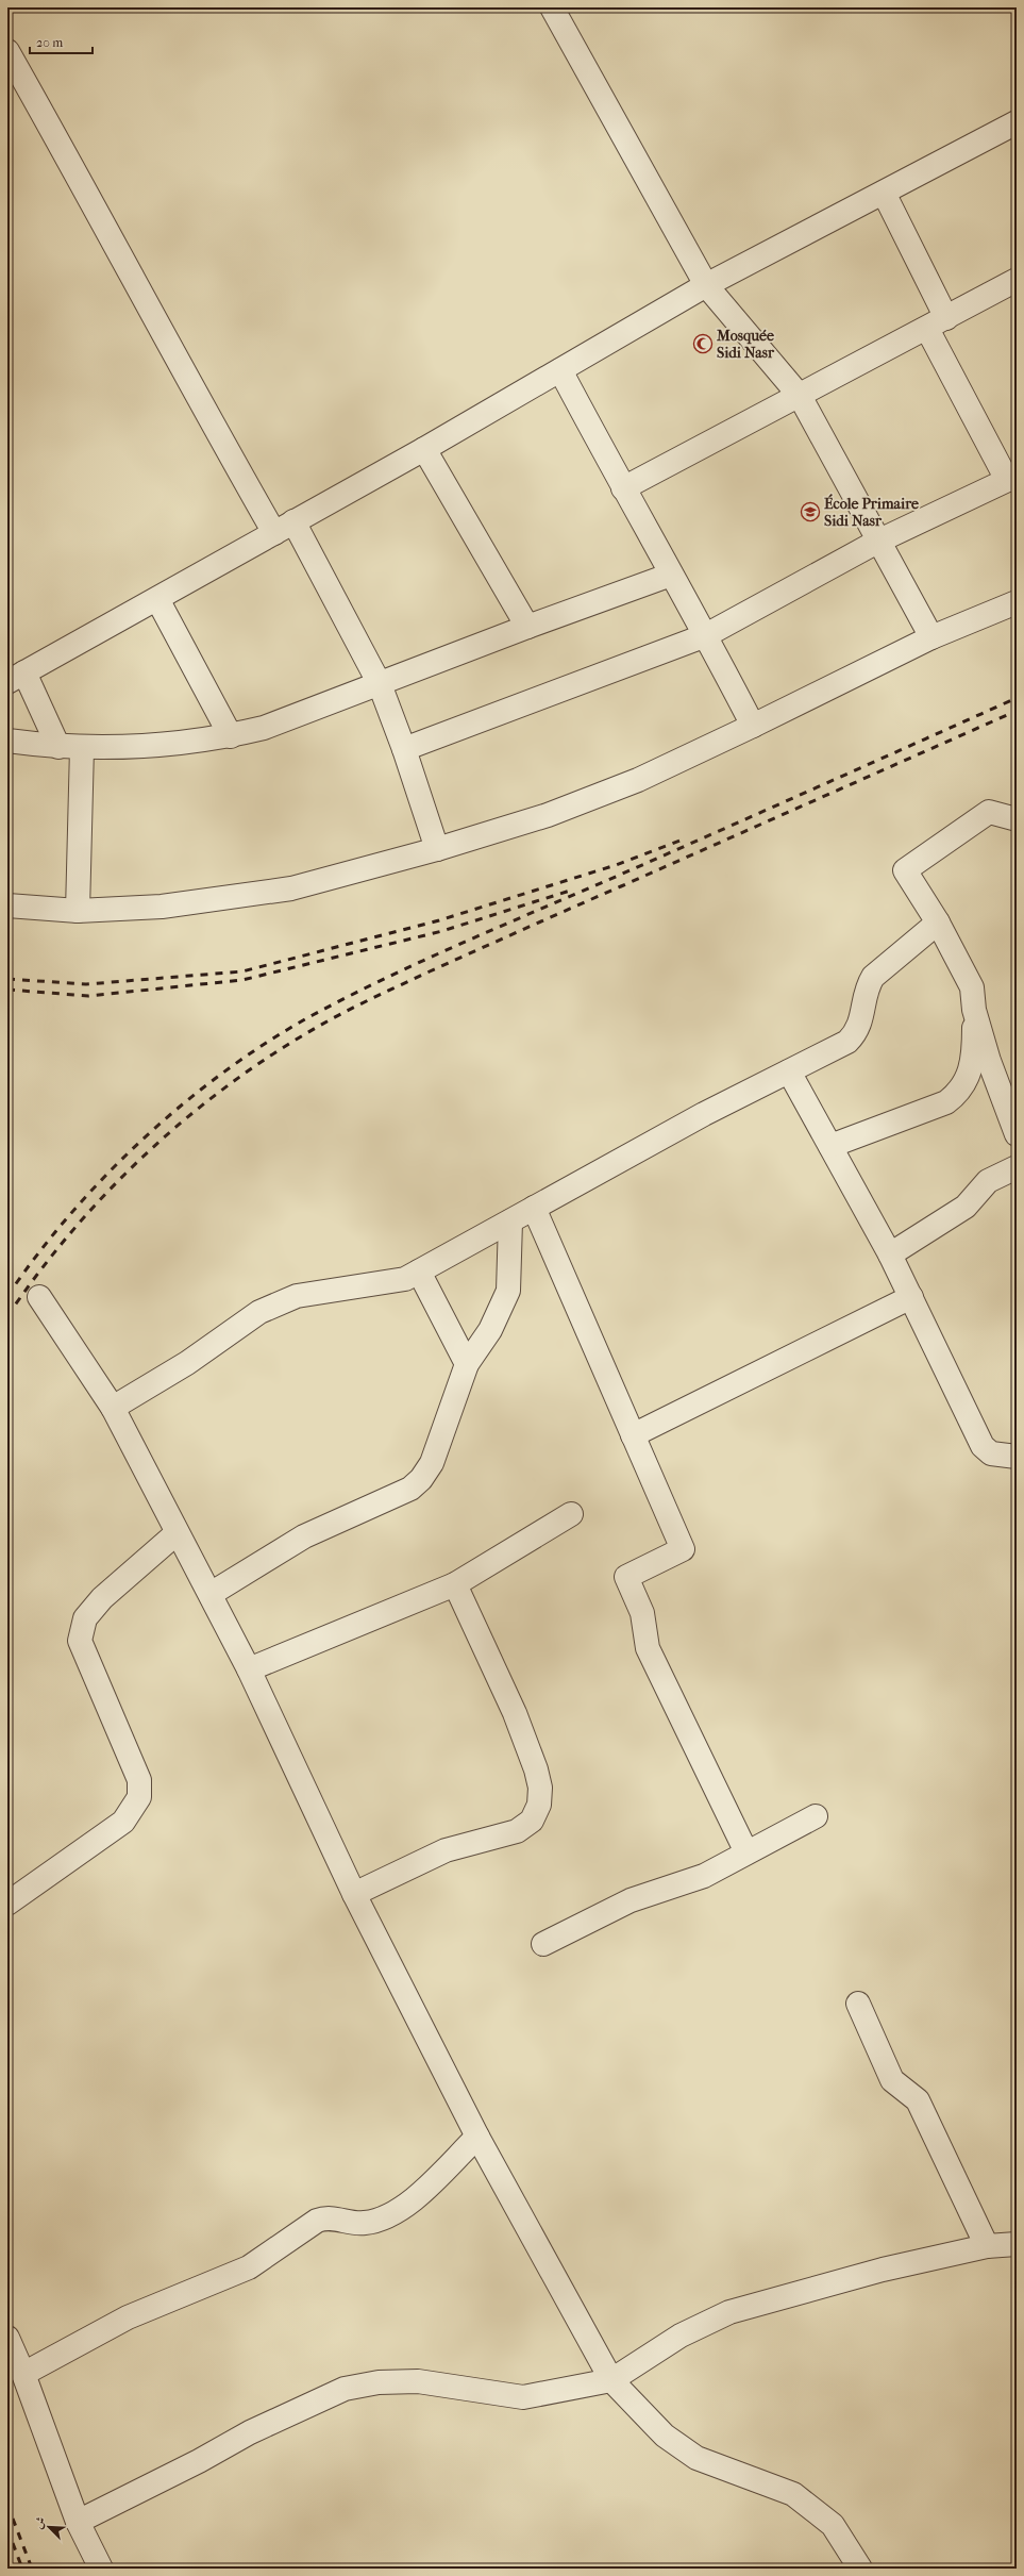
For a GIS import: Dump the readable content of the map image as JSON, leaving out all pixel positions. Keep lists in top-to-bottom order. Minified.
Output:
{"places":{"mosque":["Mosquée Sidi Nasr"],"school or university":["École Primaire Sidi Nasr"]},"scale_bar":"20 m","north":"top left"}
